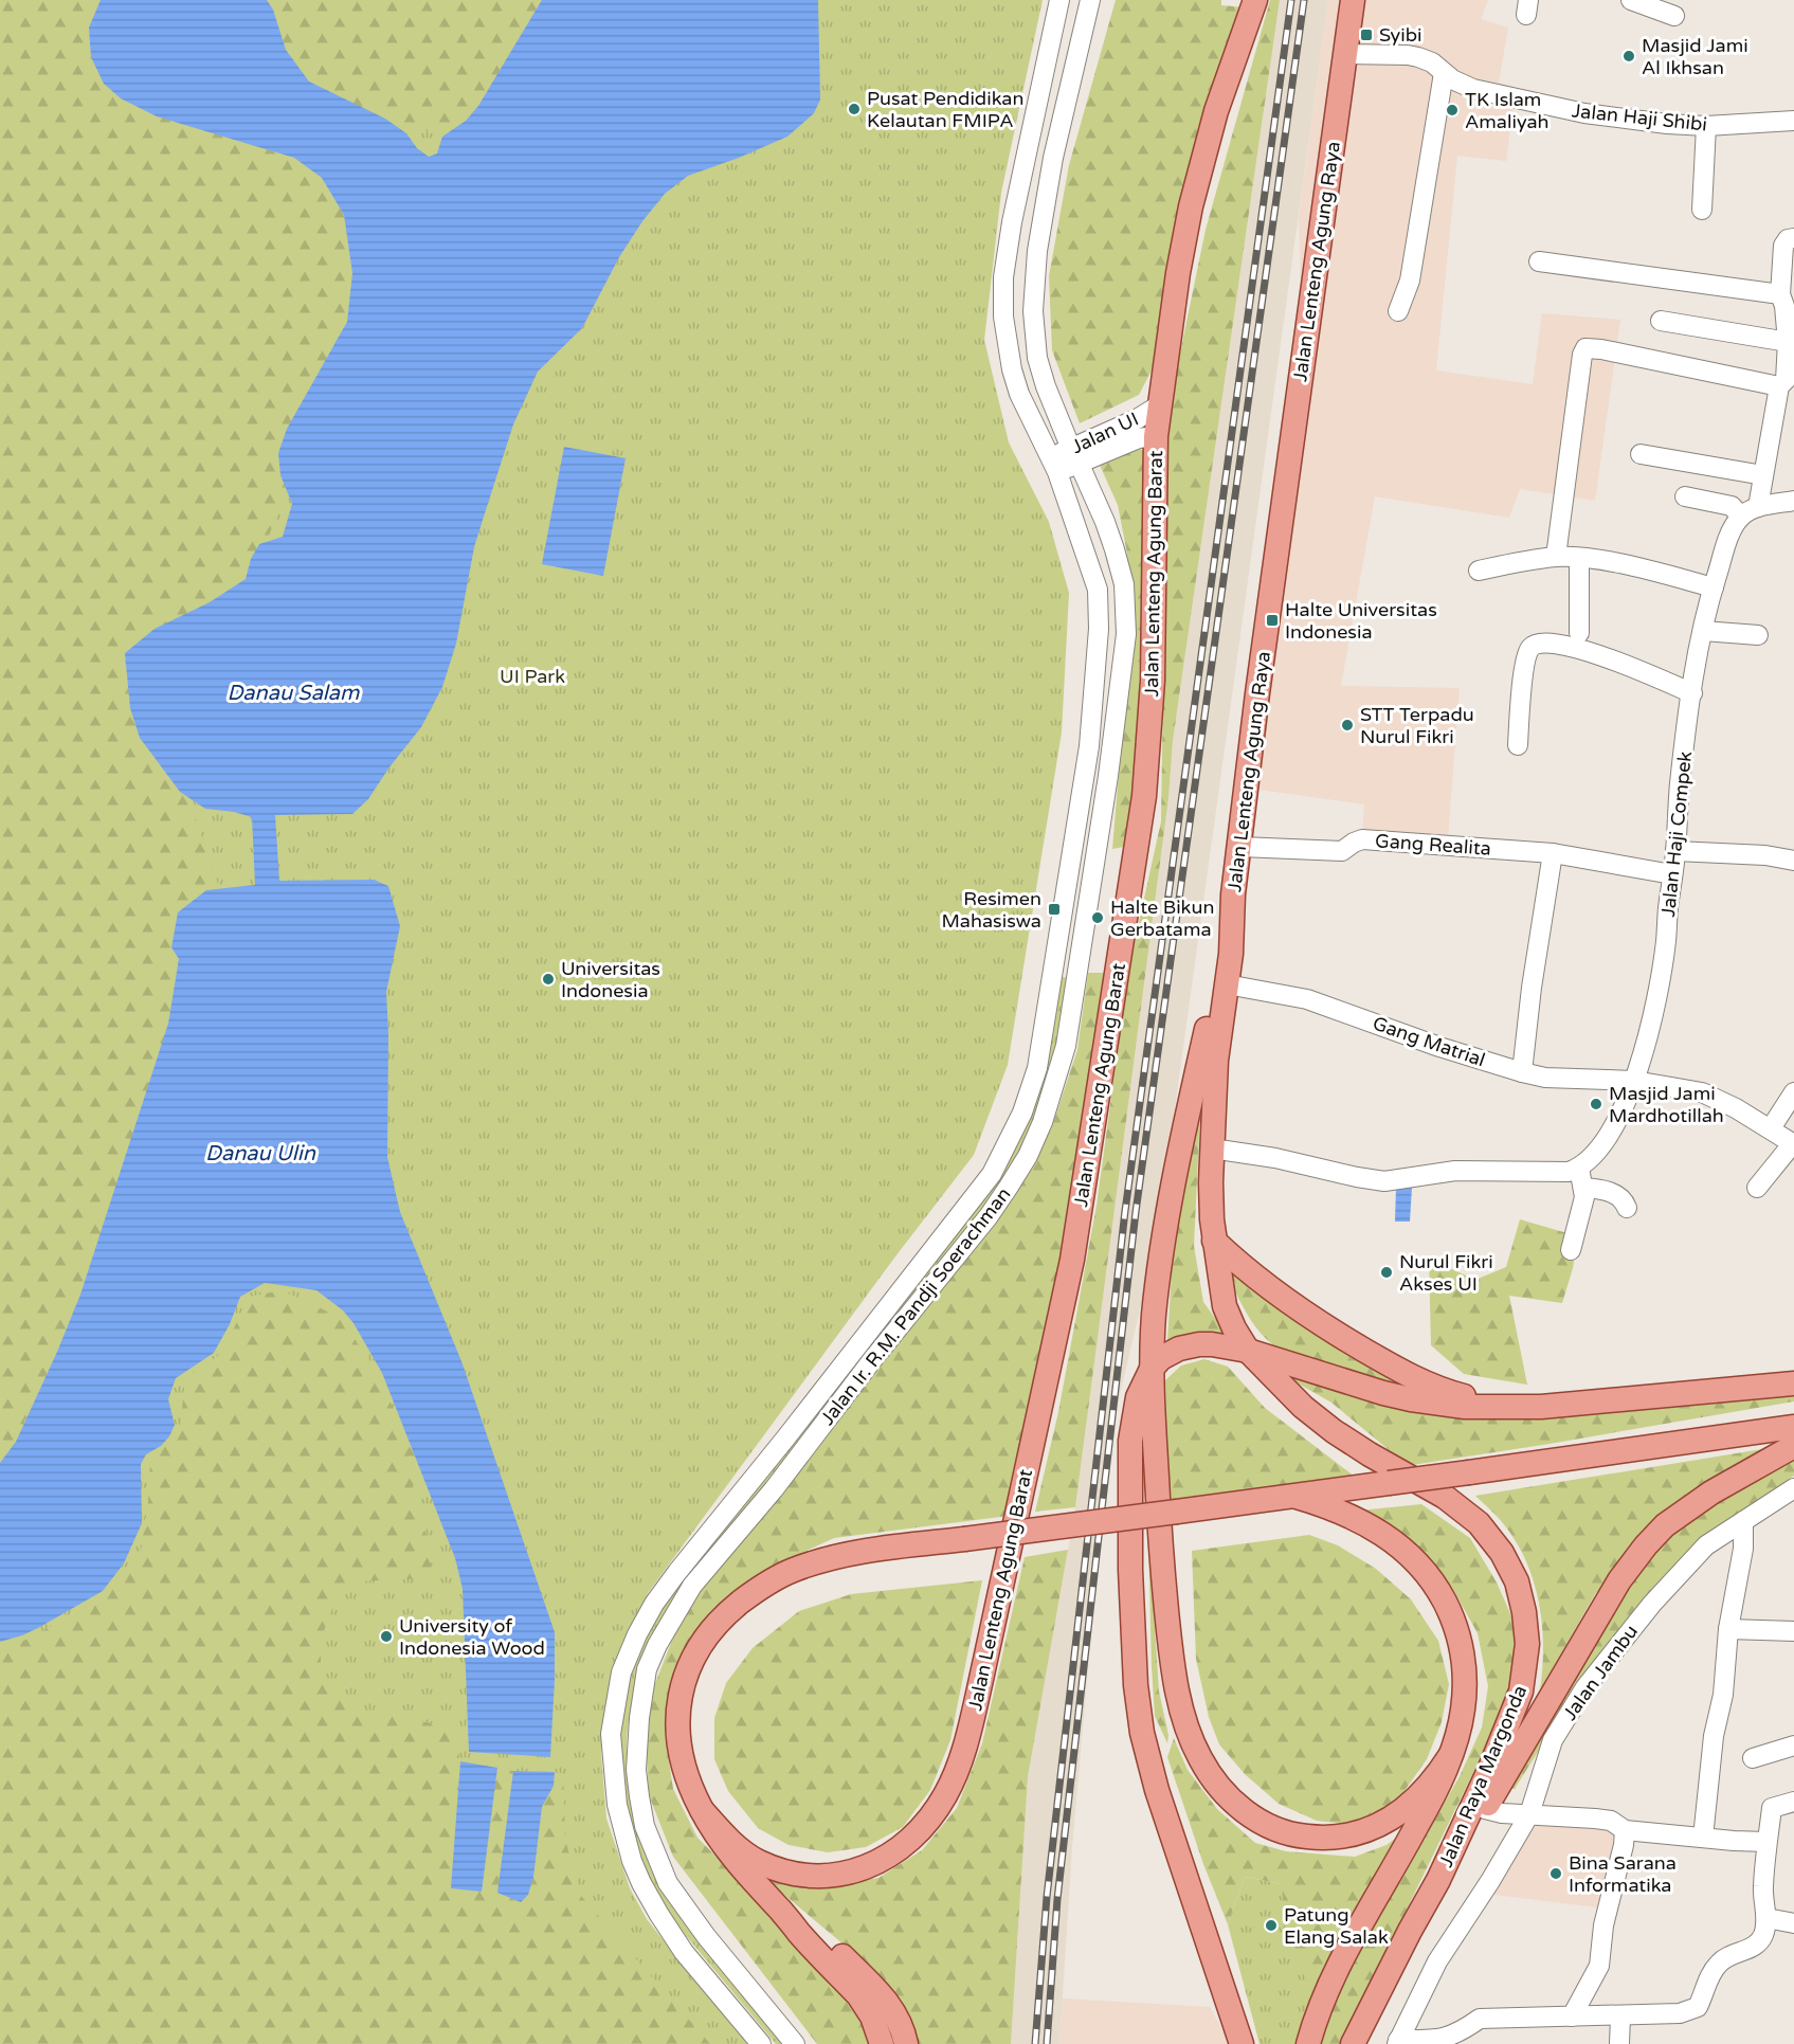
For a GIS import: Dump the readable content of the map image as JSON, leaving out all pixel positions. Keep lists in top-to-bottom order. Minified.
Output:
{"streets":{"main road":["Jalan Lenteng Agung Raya","Jalan Lenteng Agung Barat","Jalan Raya Margonda"],"street":["Jalan Haji Shibi","Jalan UI","Jalan Haji Compek","Gang Realita","Gang Matrial","Jalan Ir. R.M. Pandji Soerachman","Jalan Jambu"]},"crossings":[["Jalan Haji Shibi","Jalan Lenteng Agung Raya"],["Jalan Lenteng Agung Raya","Gang Realita"],["Jalan Lenteng Agung Raya","Gang Matrial"],["Jalan Lenteng Agung Raya","Jalan Raya Margonda"],["Jalan UI","Jalan Lenteng Agung Barat"],["Jalan UI","Jalan Ir. R.M. Pandji Soerachman"],["Jalan Haji Compek","Gang Realita"],["Jalan Haji Compek","Gang Matrial"]],"water":["Danau Salam","Danau Ulin"],"parks":["UI Park"],"places":{"transit":["Syibi","Halte Universitas Indonesia","Resimen Mahasiswa"],"other":["Masjid Jami Al Ikhsan","Pusat Pendidikan Kelautan FMIPA","TK Islam Amaliyah","STT Terpadu Nurul Fikri","Halte Bikun Gerbatama","Universitas Indonesia","Masjid Jami Mardhotillah","Nurul Fikri Akses UI","University of Indonesia Wood","Bina Sarana Informatika","Patung Elang Salak"]}}
